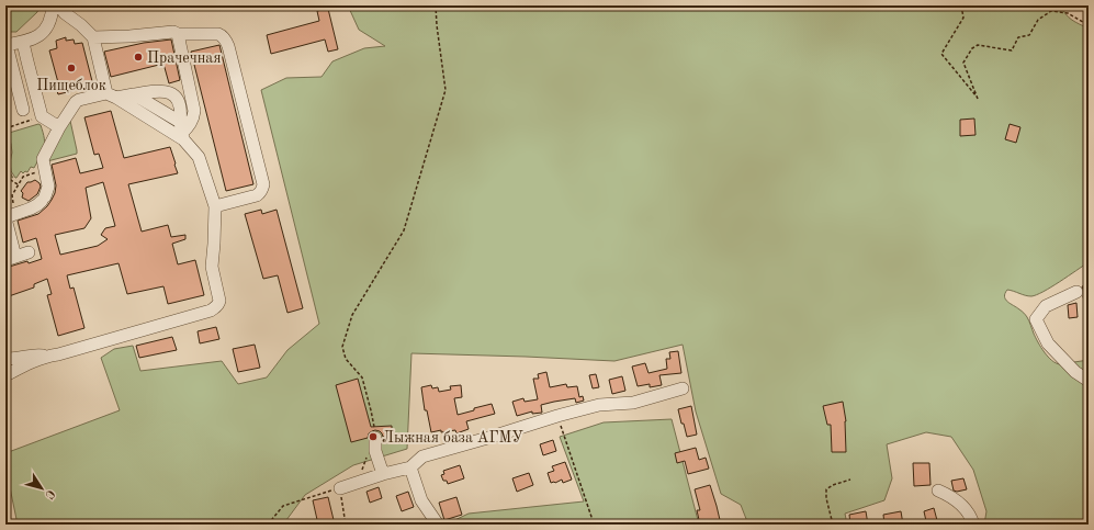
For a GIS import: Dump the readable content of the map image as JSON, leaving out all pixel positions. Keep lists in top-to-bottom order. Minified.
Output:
{"places":["Прачечная","Пищеблок","Лыжная база АГМУ"],"north":"bottom right"}
